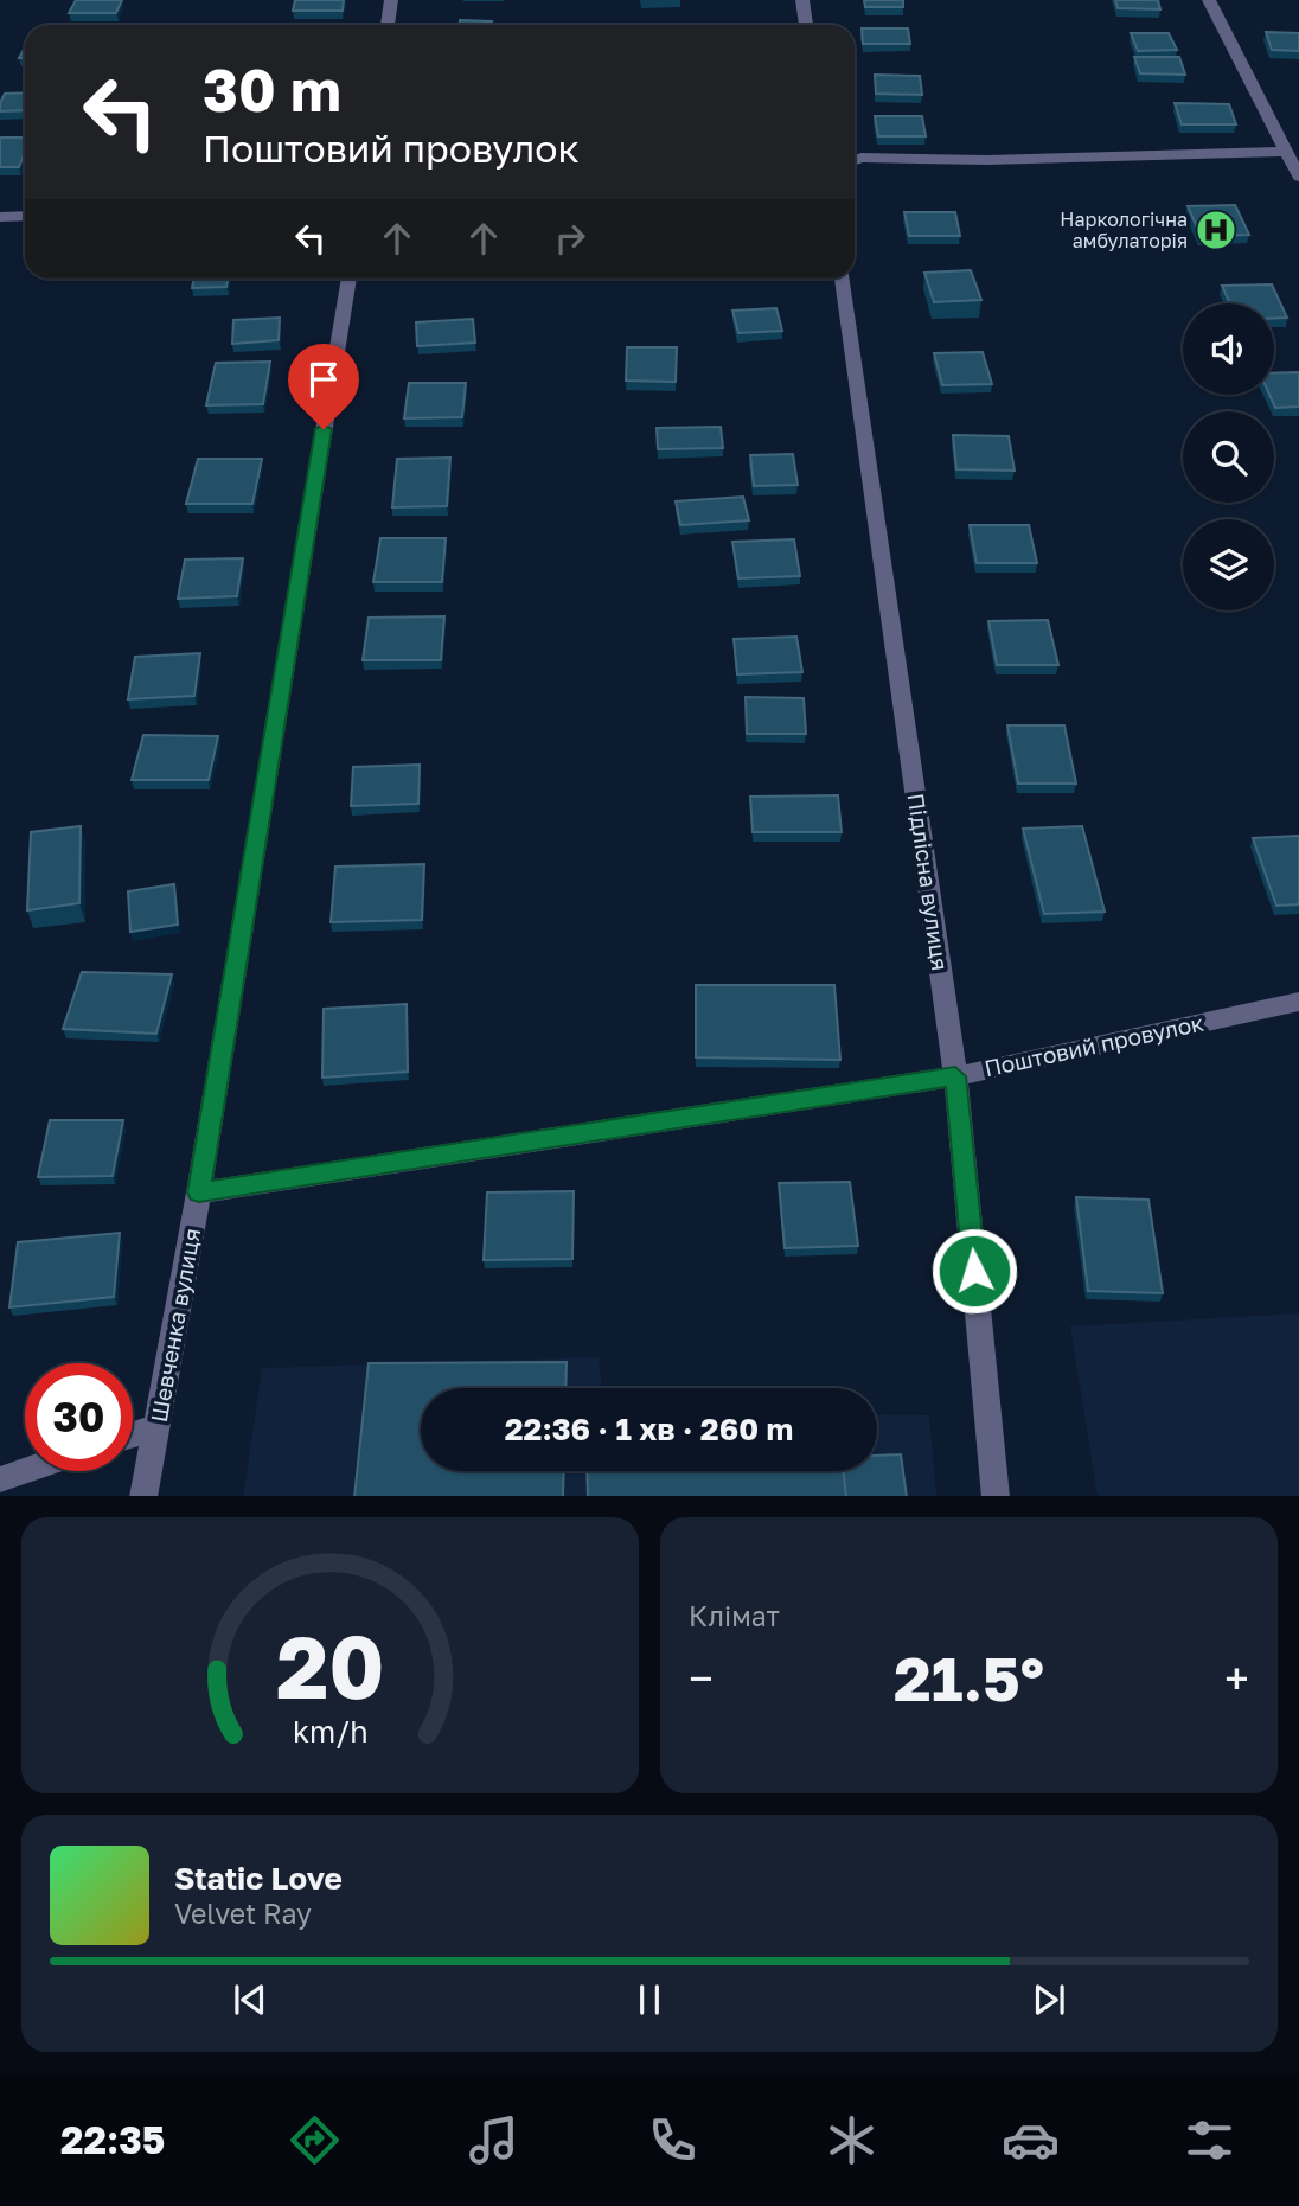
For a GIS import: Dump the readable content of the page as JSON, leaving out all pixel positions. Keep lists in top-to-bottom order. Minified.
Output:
{"streets":{"street":["Підлісна вулиця","Поштовий провулок","Шевченка вулиця"]},"crossings":[["Підлісна вулиця","Поштовий провулок"],["Поштовий провулок","Шевченка вулиця"]],"places":{"hospital":["Наркологічна амбулаторія"]},"page":{"turn":["30 m","Поштовий провулок"],"limit":"30","trip":"22:36 · 1 хв · 260 m","tile":"Клімат","heat":["−","21.5°","+"],"song":["Static Love","Velvet Ray"],"tabs":"22:35","gauge":["20","km/h"]}}
